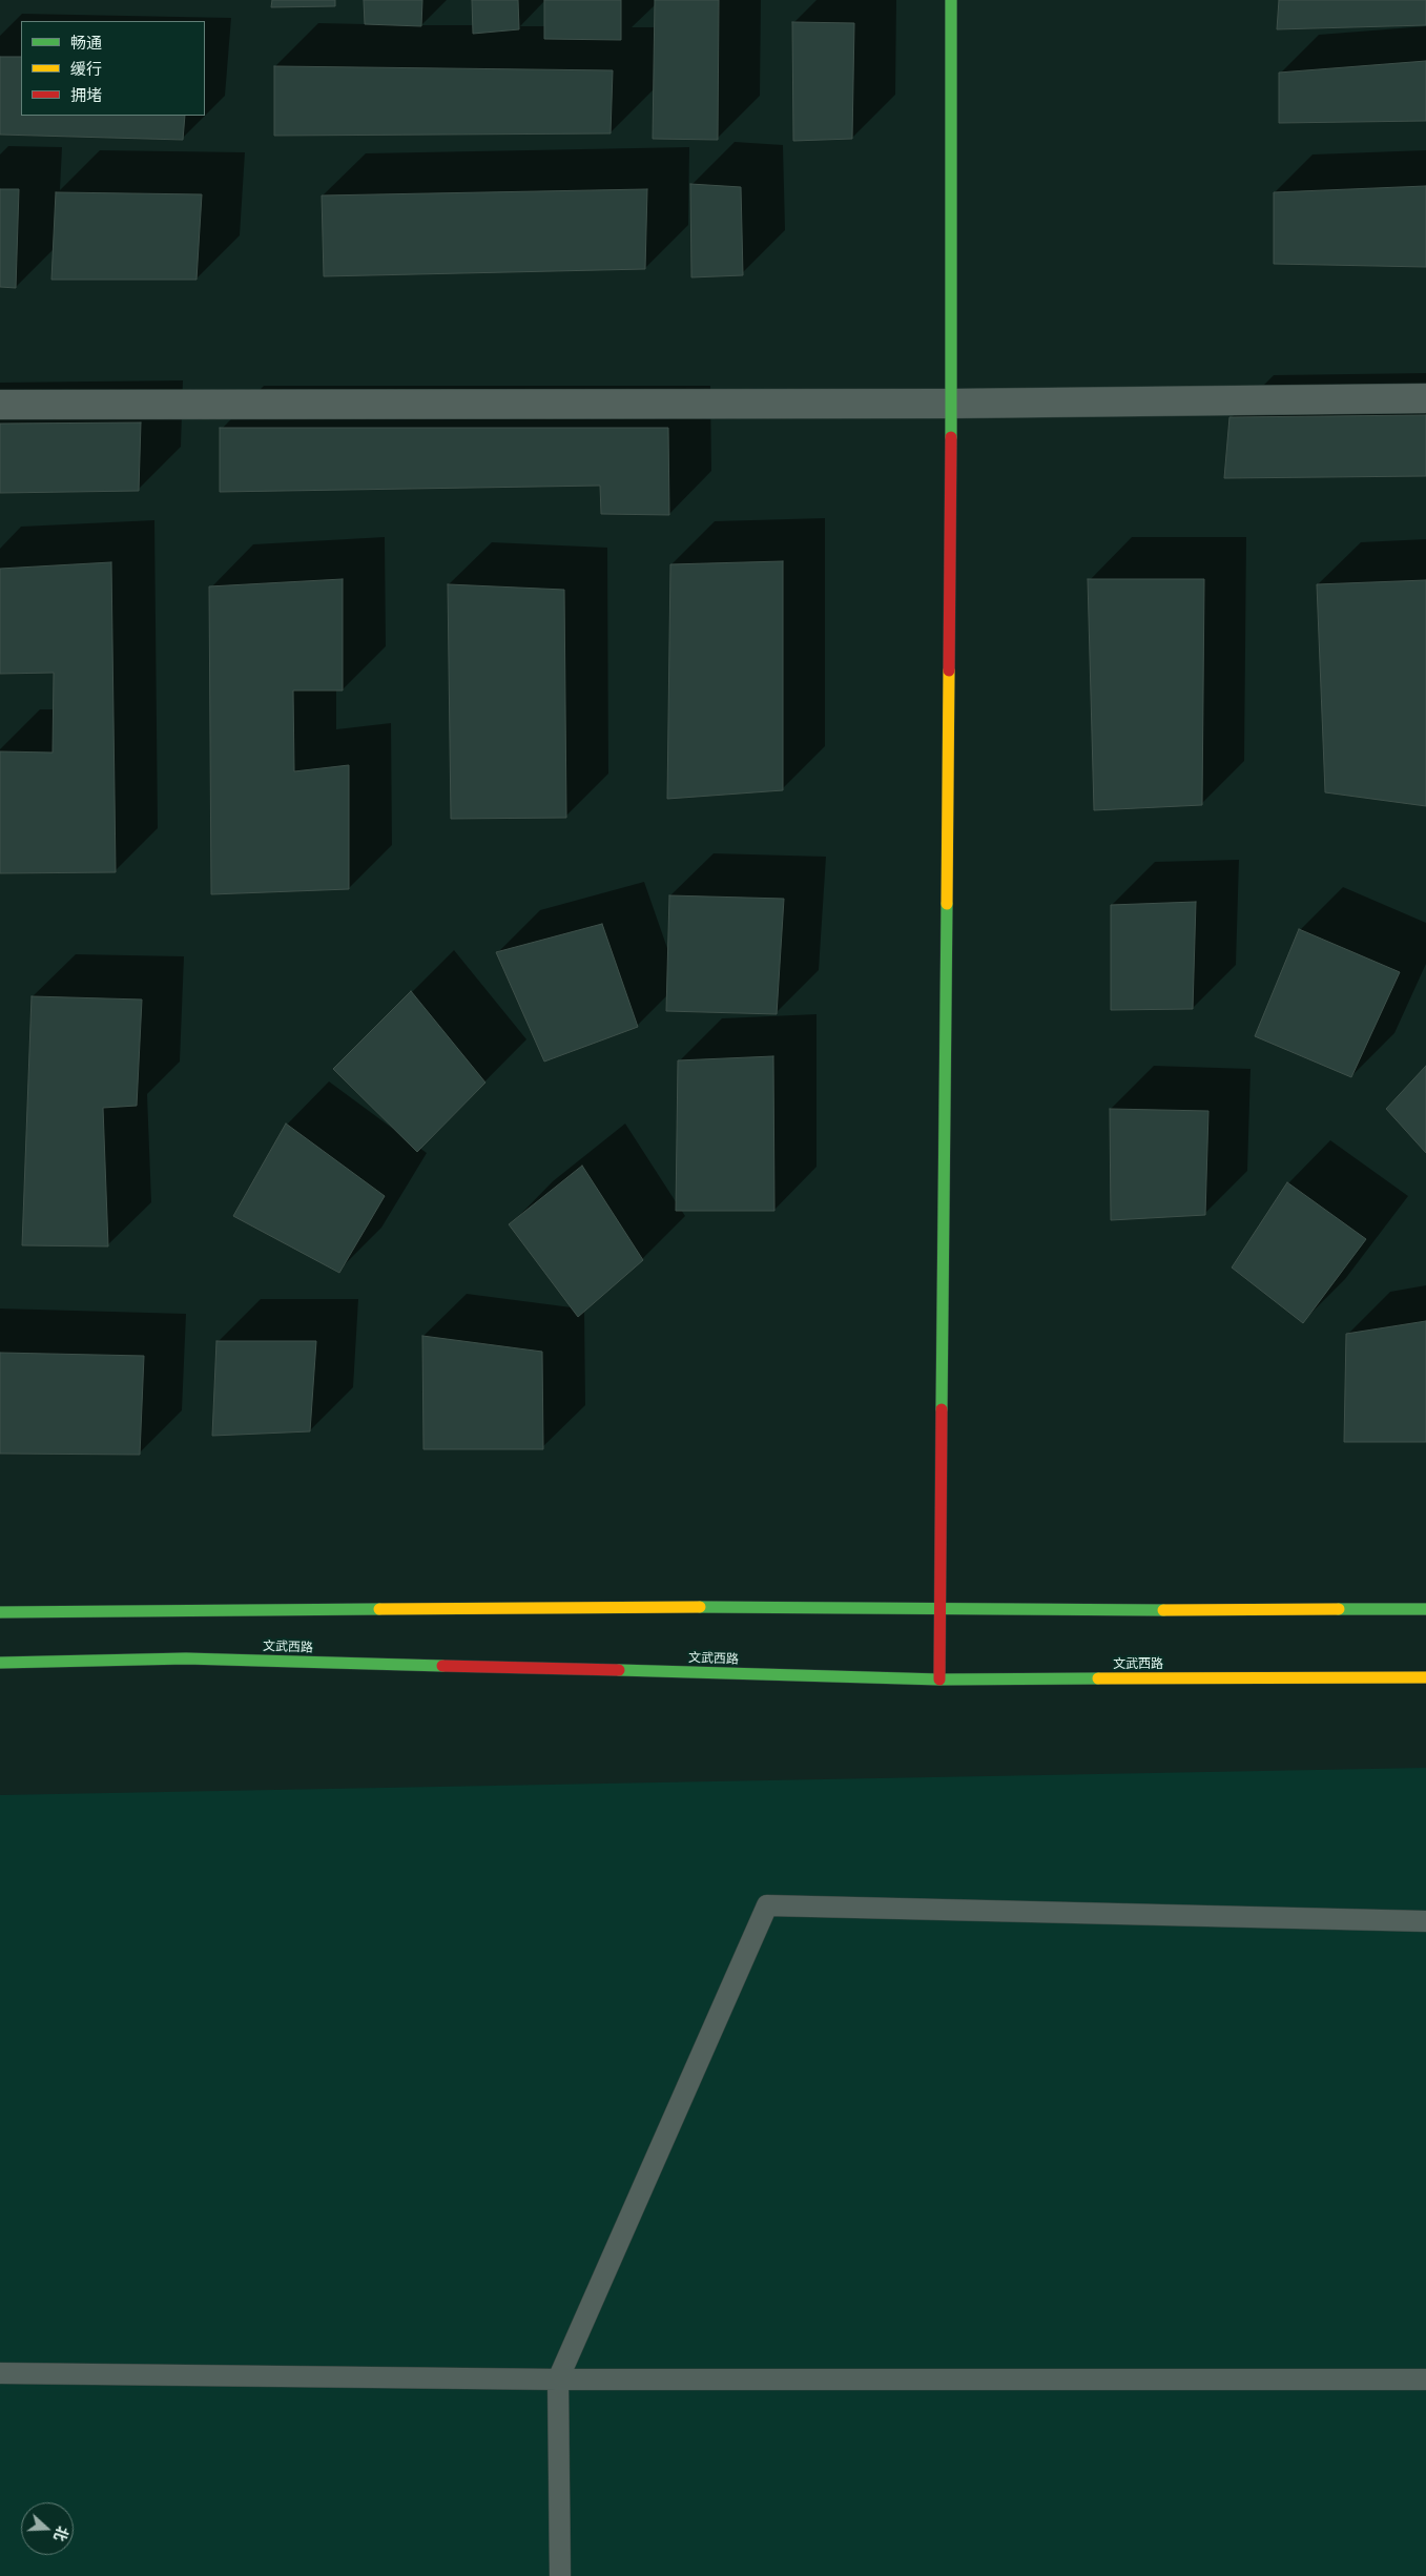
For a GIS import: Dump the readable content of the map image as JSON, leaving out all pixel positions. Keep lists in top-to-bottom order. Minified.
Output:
{"streets":{"street":["文武西路"]},"legend":["畅通","缓行","拥堵"],"north":"right"}
